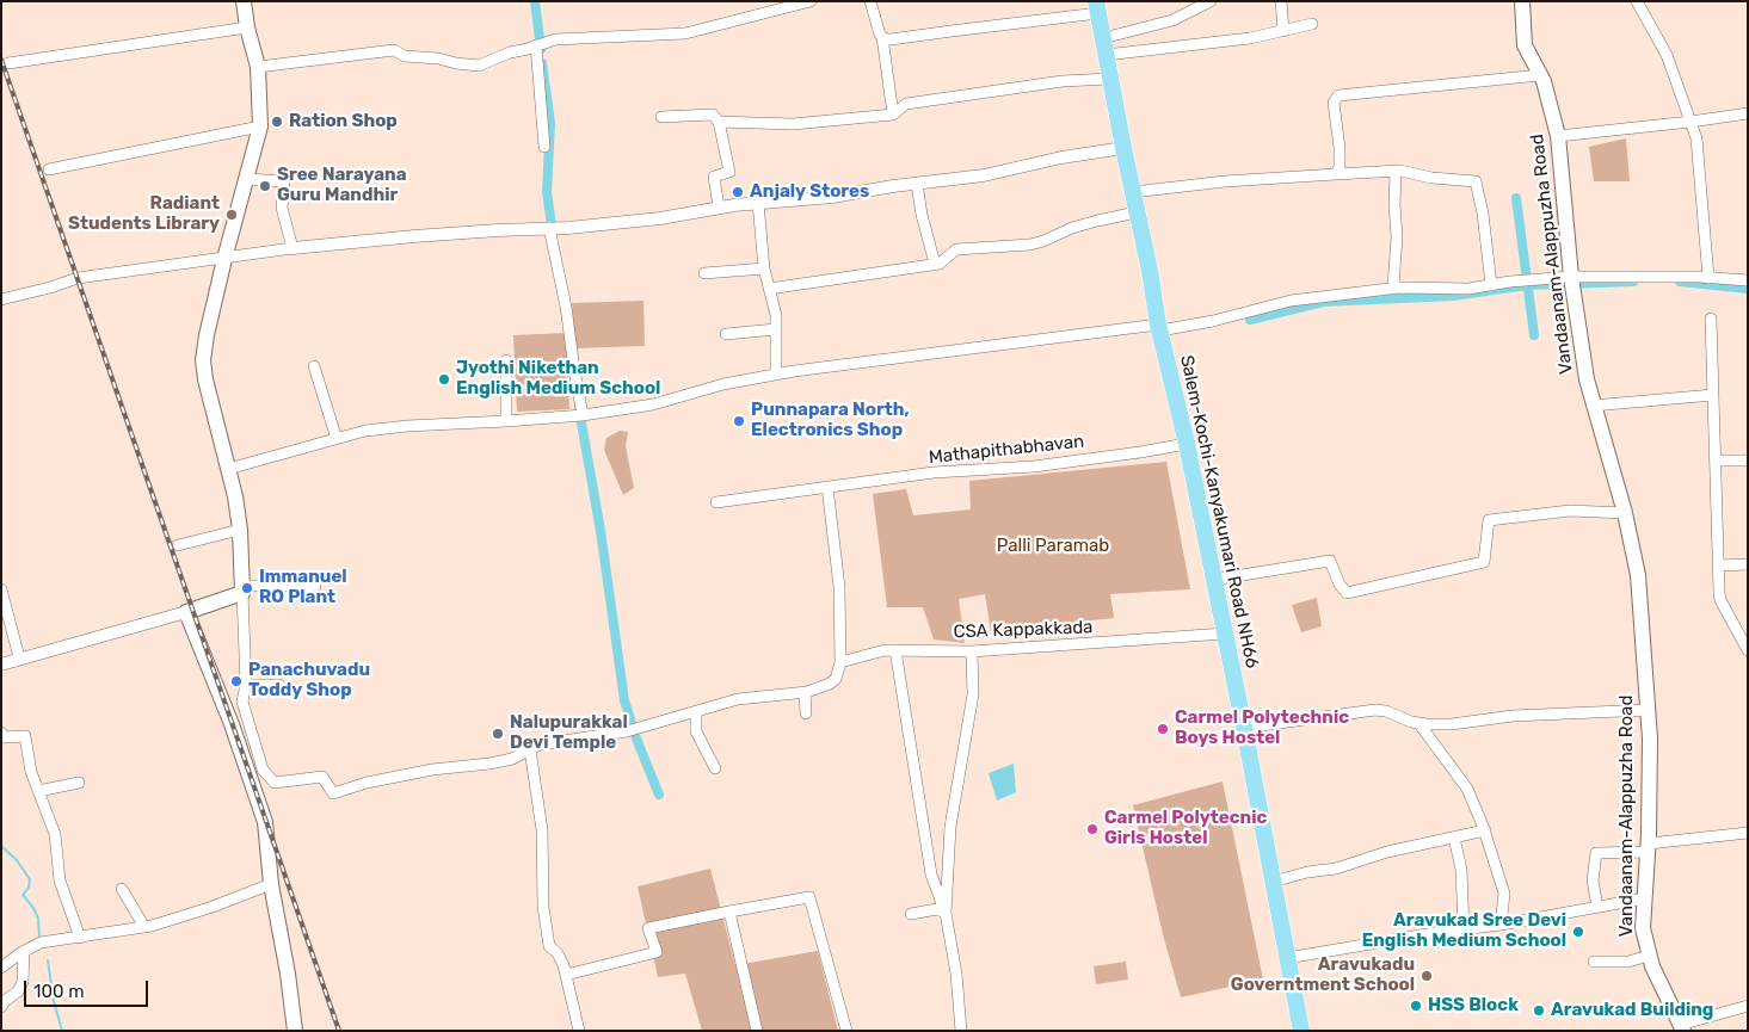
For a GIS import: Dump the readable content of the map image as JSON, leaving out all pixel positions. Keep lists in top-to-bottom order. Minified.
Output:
{"streets":{"highway":["Salem-Kochi-Kanyakumari Road NH66"],"main road":["Vandaanam-Alappuzha Road"],"street":["Mathapithabhavan","CSA Kappakkada"]},"crossings":[["Mathapithabhavan","Salem-Kochi-Kanyakumari Road NH66"],["Salem-Kochi-Kanyakumari Road NH66","CSA Kappakkada"]],"parks":["Palli Paramab"],"places":["Ration Shop","Sree Narayana Guru Mandhir","Anjaly Stores","Radiant Students Library","Jyothi Nikethan English Medium School","Punnapara North, Electronics Shop","Immanuel RO Plant","Panachuvadu Toddy Shop","Carmel Polytechnic Boys Hostel","Nalupurakkal Devi Temple","Carmel Polytecnic Girls Hostel","Aravukad Sree Devi English Medium School","Aravukadu Governtment School","HSS Block","Aravukad Building"],"scale_bar":"100 m"}
